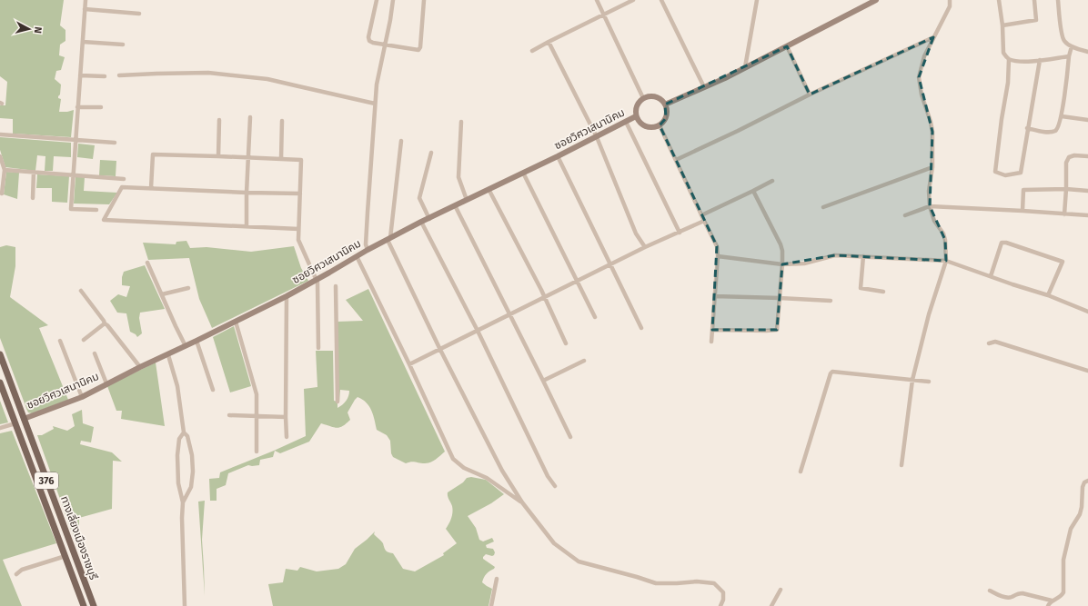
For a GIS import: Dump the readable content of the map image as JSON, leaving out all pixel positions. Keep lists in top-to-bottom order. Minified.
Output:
{"streets":{"main road":["376","ทางเลี่ยงเมืองราชบุรี"],"street":["ซอยวิศวเสนานิคม"]},"crossings":[["ซอยวิศวเสนานิคม","ทางเลี่ยงเมืองราชบุรี"]],"north":"right"}
